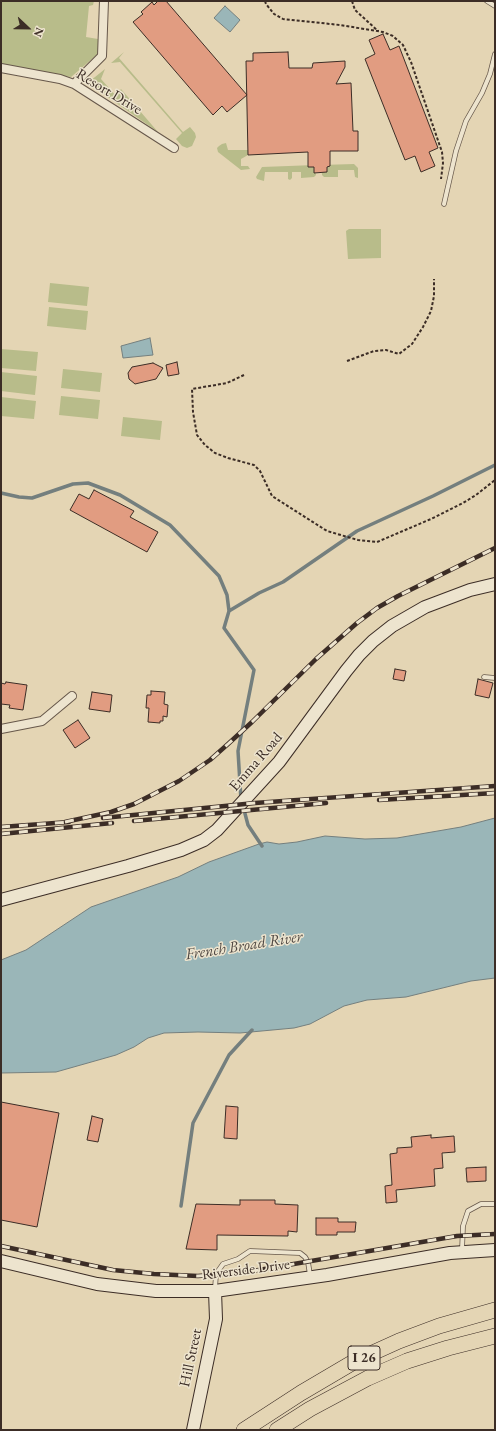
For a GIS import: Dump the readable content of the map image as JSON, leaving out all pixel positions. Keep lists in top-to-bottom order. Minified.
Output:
{"streets":{"highway":["I 26"],"main road":["Emma Road","Riverside Drive","Hill Street"],"street":["Resort Drive"]},"crossings":[["Riverside Drive","Hill Street"]],"water":["French Broad River"],"north":"right"}
